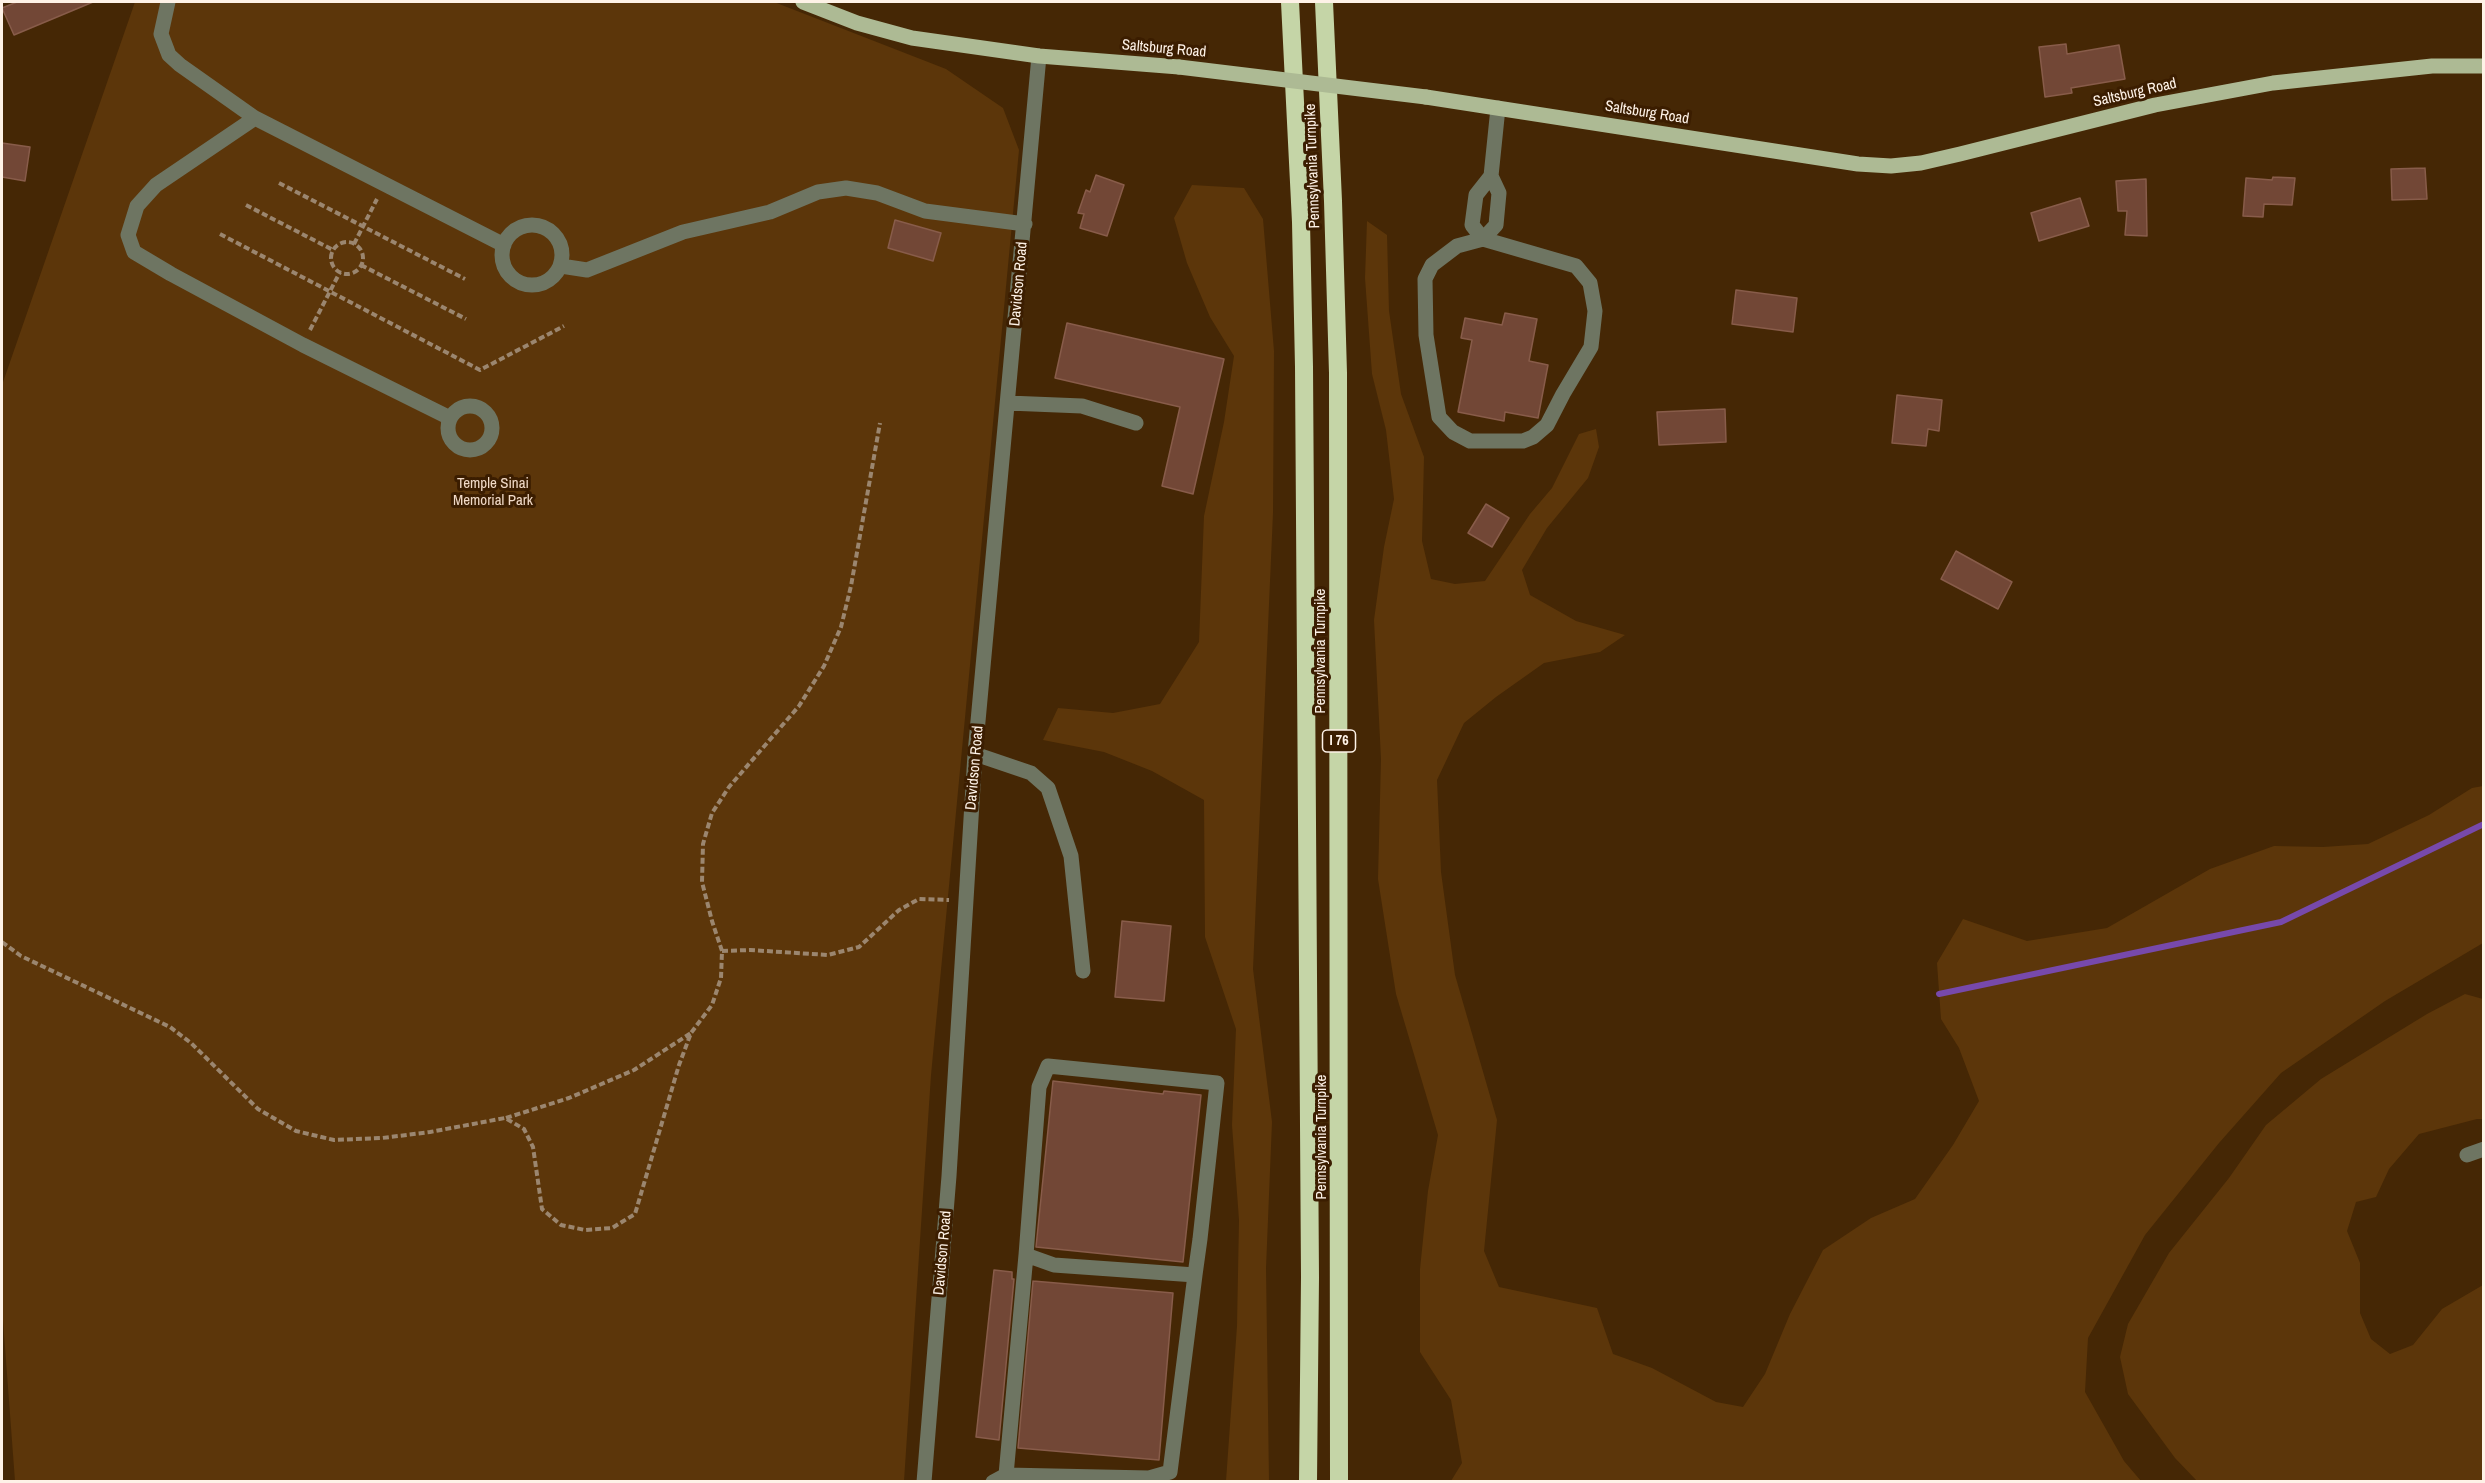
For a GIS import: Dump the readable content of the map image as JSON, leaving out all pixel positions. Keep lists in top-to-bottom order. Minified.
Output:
{"streets":{"highway":["Pennsylvania Turnpike","I 76"],"main road":["Saltsburg Road"],"street":["Davidson Road"]},"crossings":[["Saltsburg Road","Davidson Road"]],"parks":["Temple Sinai Memorial Park"]}
